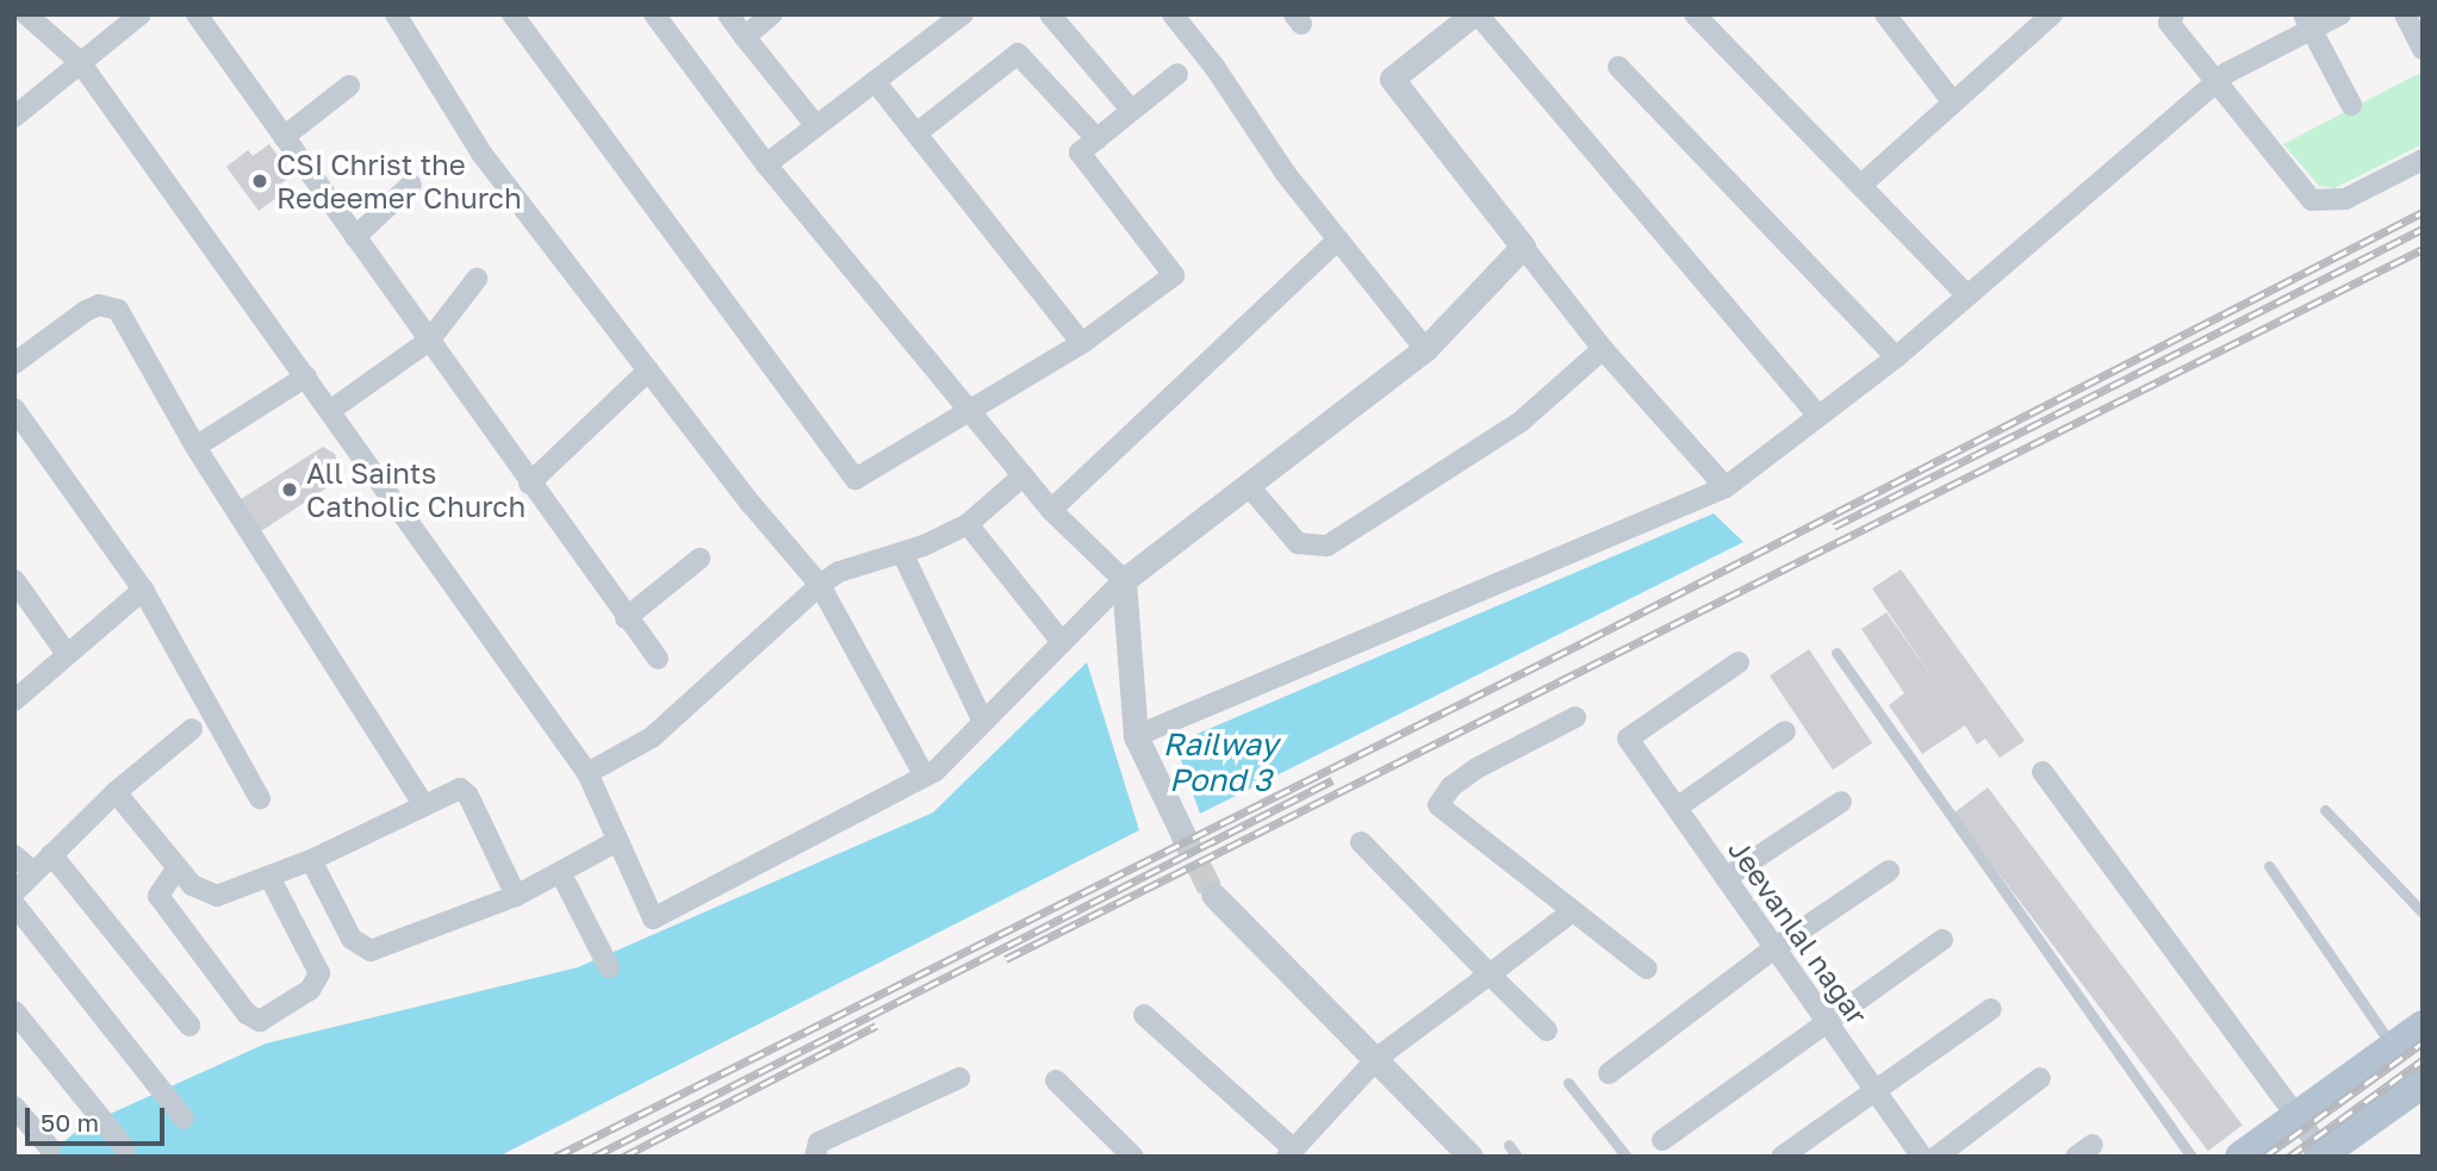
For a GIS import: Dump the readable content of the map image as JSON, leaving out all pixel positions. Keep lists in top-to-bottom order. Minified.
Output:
{"streets":{"street":["Jeevanlal nagar"]},"water":["Railway Pond 3"],"places":["CSI Christ the Redeemer Church","All Saints Catholic Church"],"scale_bar":"50 m"}
